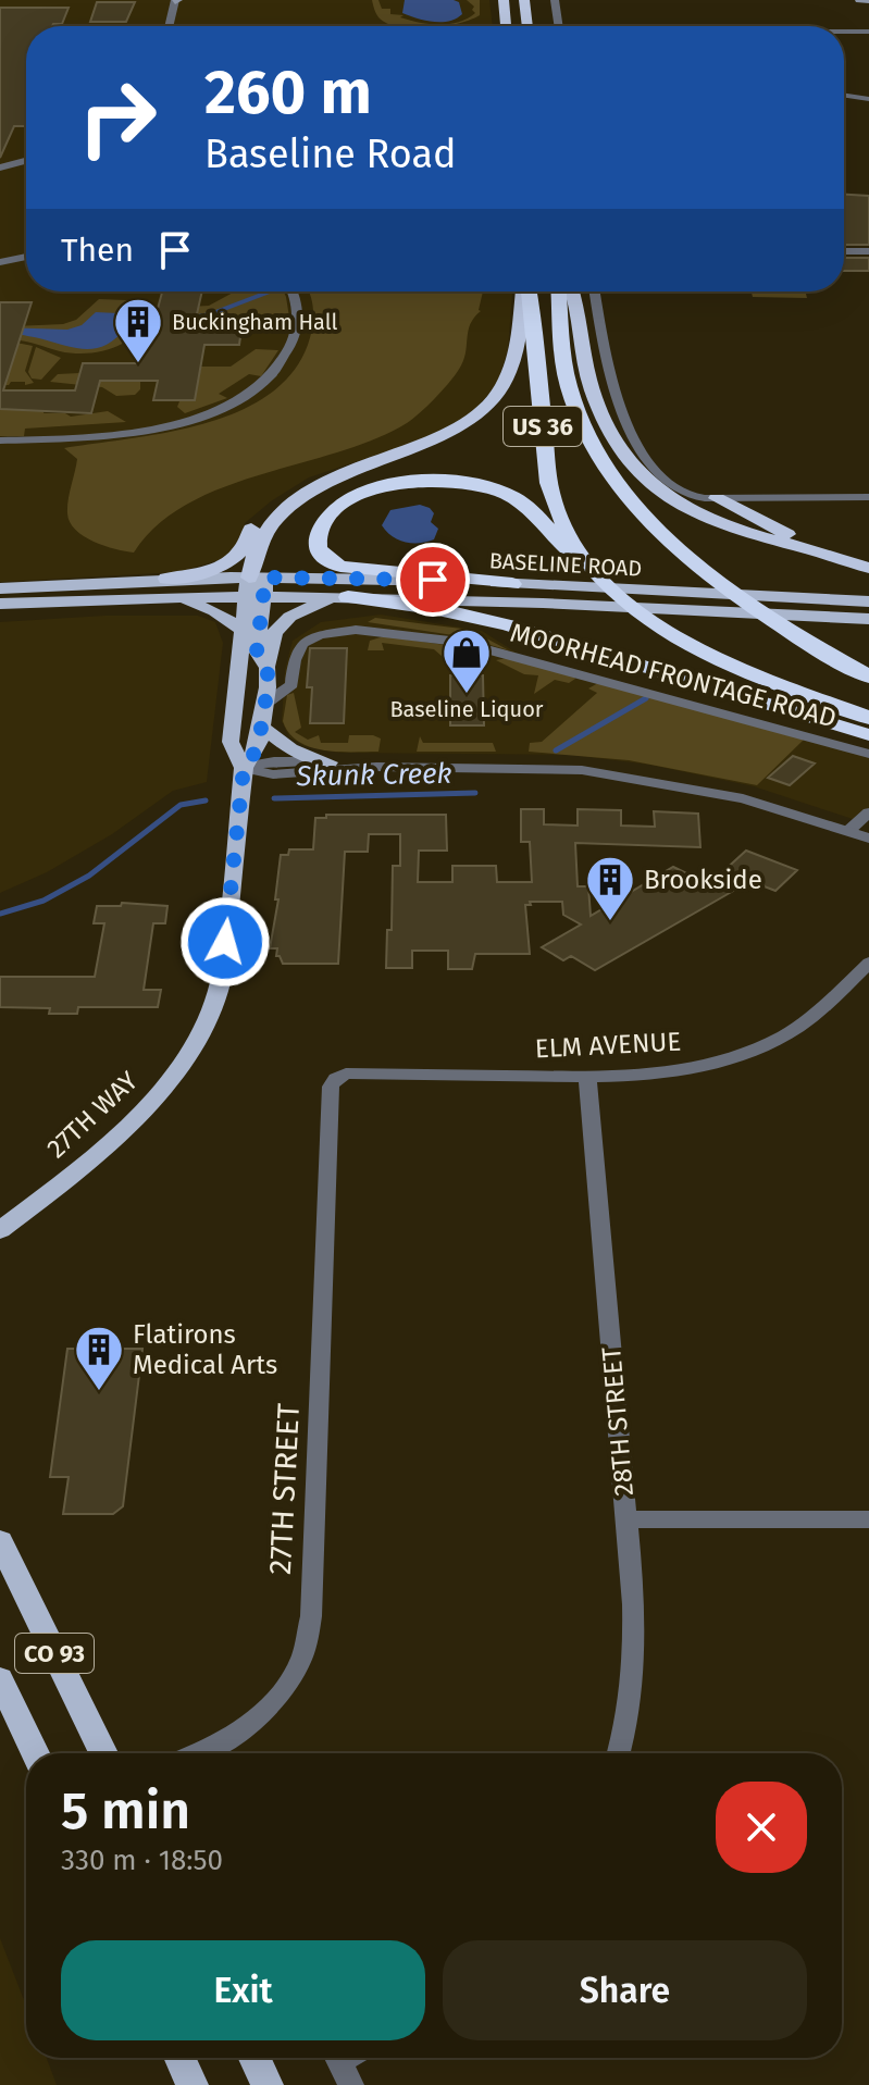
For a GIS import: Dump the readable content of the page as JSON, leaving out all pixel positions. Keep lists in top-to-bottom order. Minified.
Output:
{"streets":{"highway":["US 36"],"main road":["BASELINE ROAD","27TH WAY","CO 93"],"street":["MOORHEAD FRONTAGE ROAD","ELM AVENUE","28TH STREET","27TH STREET"]},"crossings":[["BASELINE ROAD","27TH WAY"],["ELM AVENUE","28TH STREET"],["ELM AVENUE","27TH STREET"]],"water":["Skunk Creek"],"places":{"building":["Buckingham Hall","Brookside","Flatirons Medical Arts"],"shop":["Baseline Liquor"]},"page":{"turn":["260 m","Baseline Road"],"then":"Then","heading":["5 min","330 m · 18:50"],"buttons":["Exit","Share"]}}
